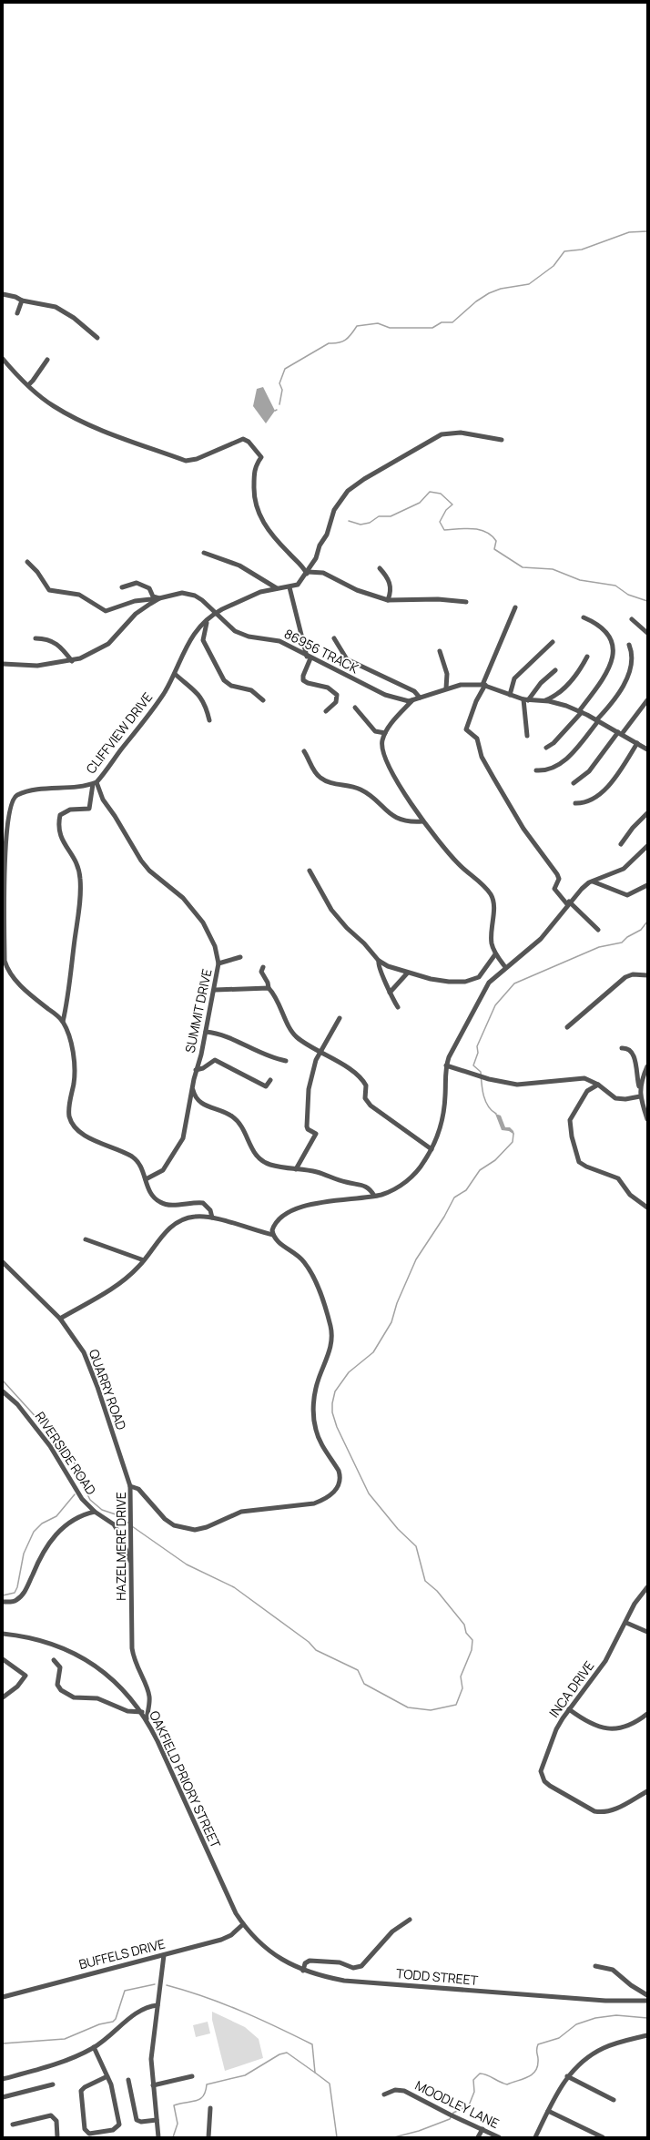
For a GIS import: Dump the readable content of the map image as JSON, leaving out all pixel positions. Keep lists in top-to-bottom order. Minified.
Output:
{"streets":{"street":["86956 TRACK","CLIFFVIEW DRIVE","SUMMIT DRIVE","QUARRY ROAD","RIVERSIDE ROAD","HAZELMERE DRIVE","INCA DRIVE","OAKFIELD PRIORY STREET","BUFFELS DRIVE","TODD STREET","MOODLEY LANE"]},"crossings":[["86956 TRACK","CLIFFVIEW DRIVE"],["CLIFFVIEW DRIVE","SUMMIT DRIVE"],["QUARRY ROAD","HAZELMERE DRIVE"],["RIVERSIDE ROAD","HAZELMERE DRIVE"],["HAZELMERE DRIVE","OAKFIELD PRIORY STREET"],["OAKFIELD PRIORY STREET","BUFFELS DRIVE"],["OAKFIELD PRIORY STREET","TODD STREET"],["BUFFELS DRIVE","TODD STREET"]]}
